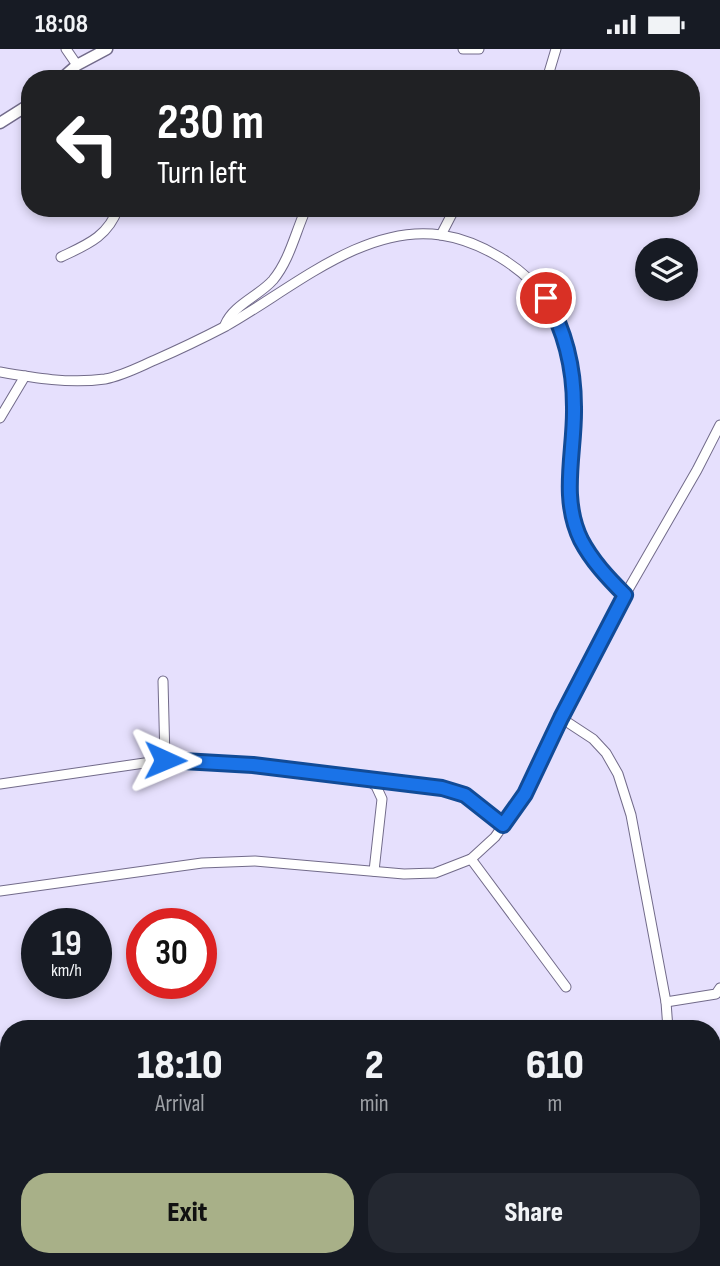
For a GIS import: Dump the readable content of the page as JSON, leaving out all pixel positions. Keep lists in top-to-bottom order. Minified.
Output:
{"page":{"status":"18:08","turn":["230 m","Turn left"],"speed":"19 km/h","limit":"30","eta":["18:10","Arrival","2","min","610","m"],"buttons":["Exit","Share"]}}
